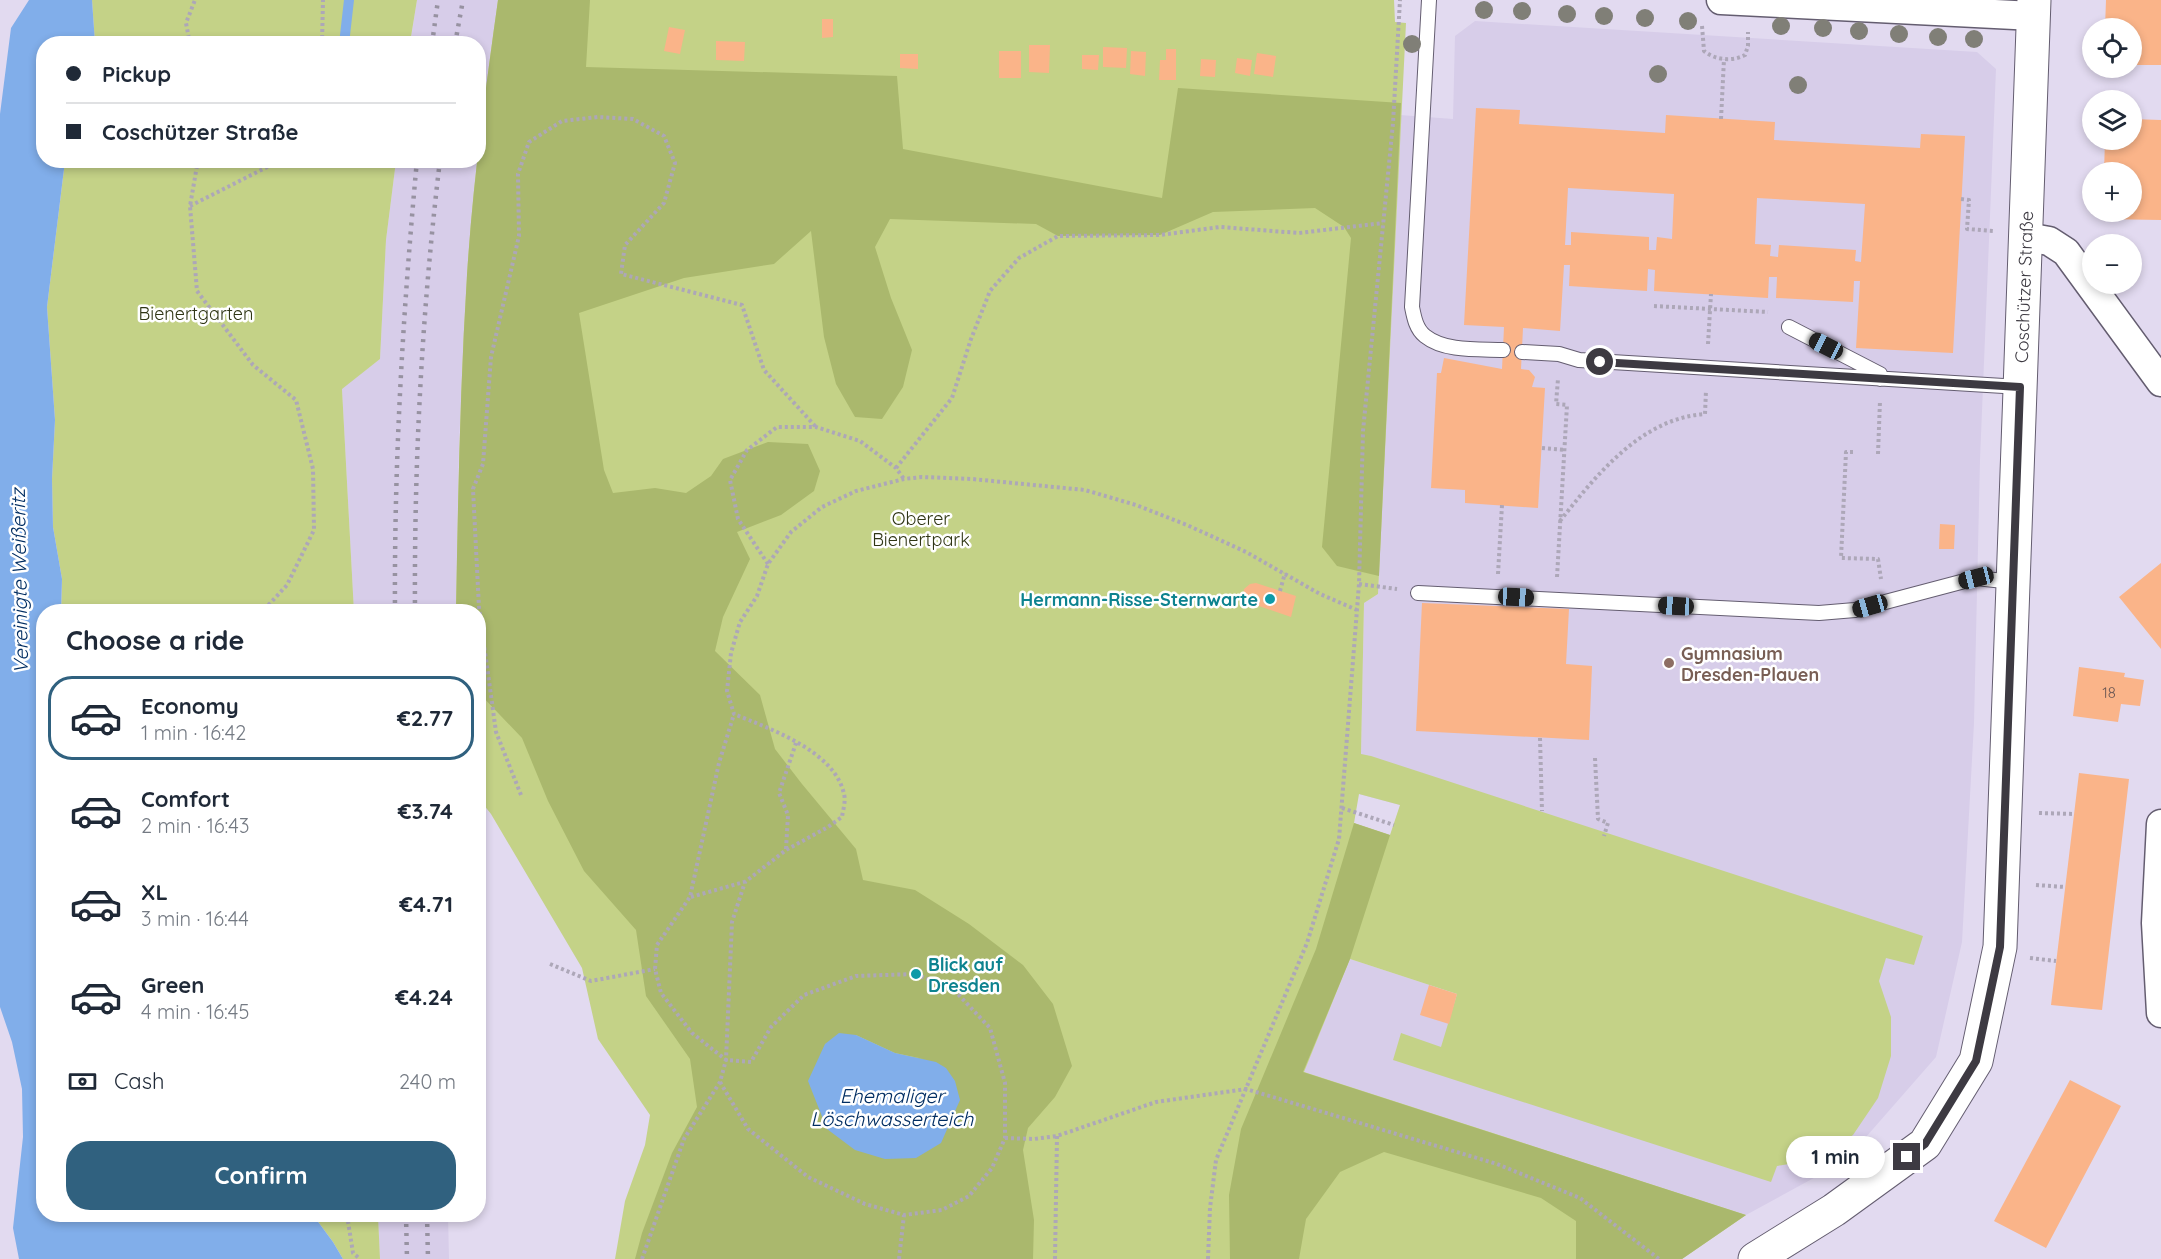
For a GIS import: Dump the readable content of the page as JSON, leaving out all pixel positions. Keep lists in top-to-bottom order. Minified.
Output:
{"streets":{"street":["Coschützer Straße"]},"water":["Vereinigte Weißeritz","Ehemaliger Löschwasserteich"],"parks":["Bienertgarten","Oberer Bienertpark"],"places":["Hermann-Risse-Sternwarte","Gymnasium Dresden-Plauen","Blick auf Dresden"],"house_numbers":["18"],"page":{"map_buttons":["+","−"],"banner":["Pickup","Coschützer Straße"],"heading":"Choose a ride","list":[{"name":"Economy","note":"1 min · 16:42","value":"€2.77"},{"name":"Comfort","note":"2 min · 16:43","value":"€3.74"},{"name":"XL","note":"3 min · 16:44","value":"€4.71"},{"name":"Green","note":"4 min · 16:45","value":"€4.24"}],"pay":["Cash","240 m"],"buttons":"Confirm","bubble":"1 min"}}
